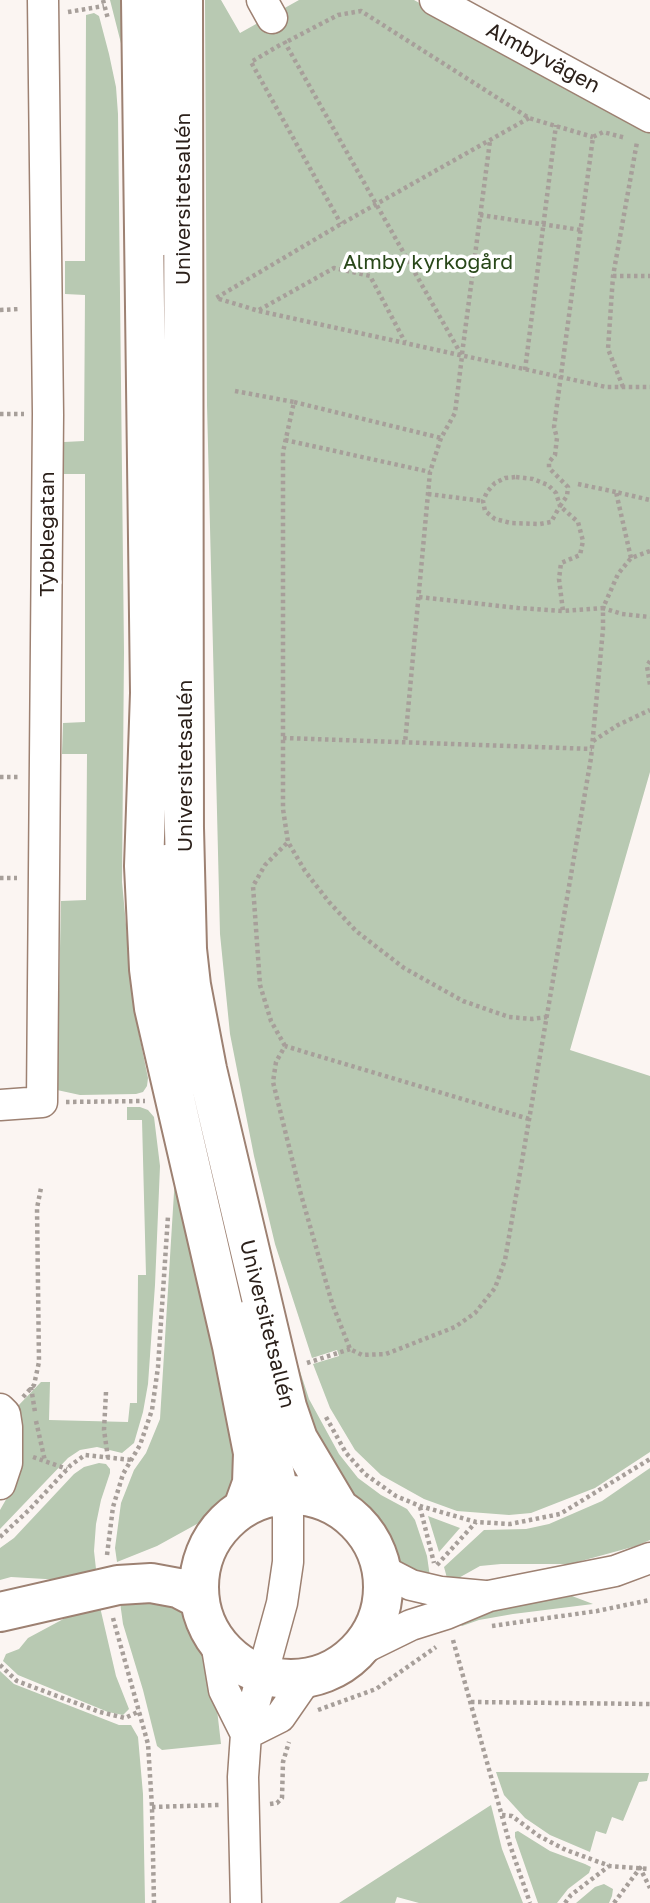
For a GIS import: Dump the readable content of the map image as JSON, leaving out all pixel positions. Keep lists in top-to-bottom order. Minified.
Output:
{"streets":{"main road":["Universitetsallén"],"street":["Almbyvägen","Tybblegatan"]},"parks":["Almby kyrkogård"]}
